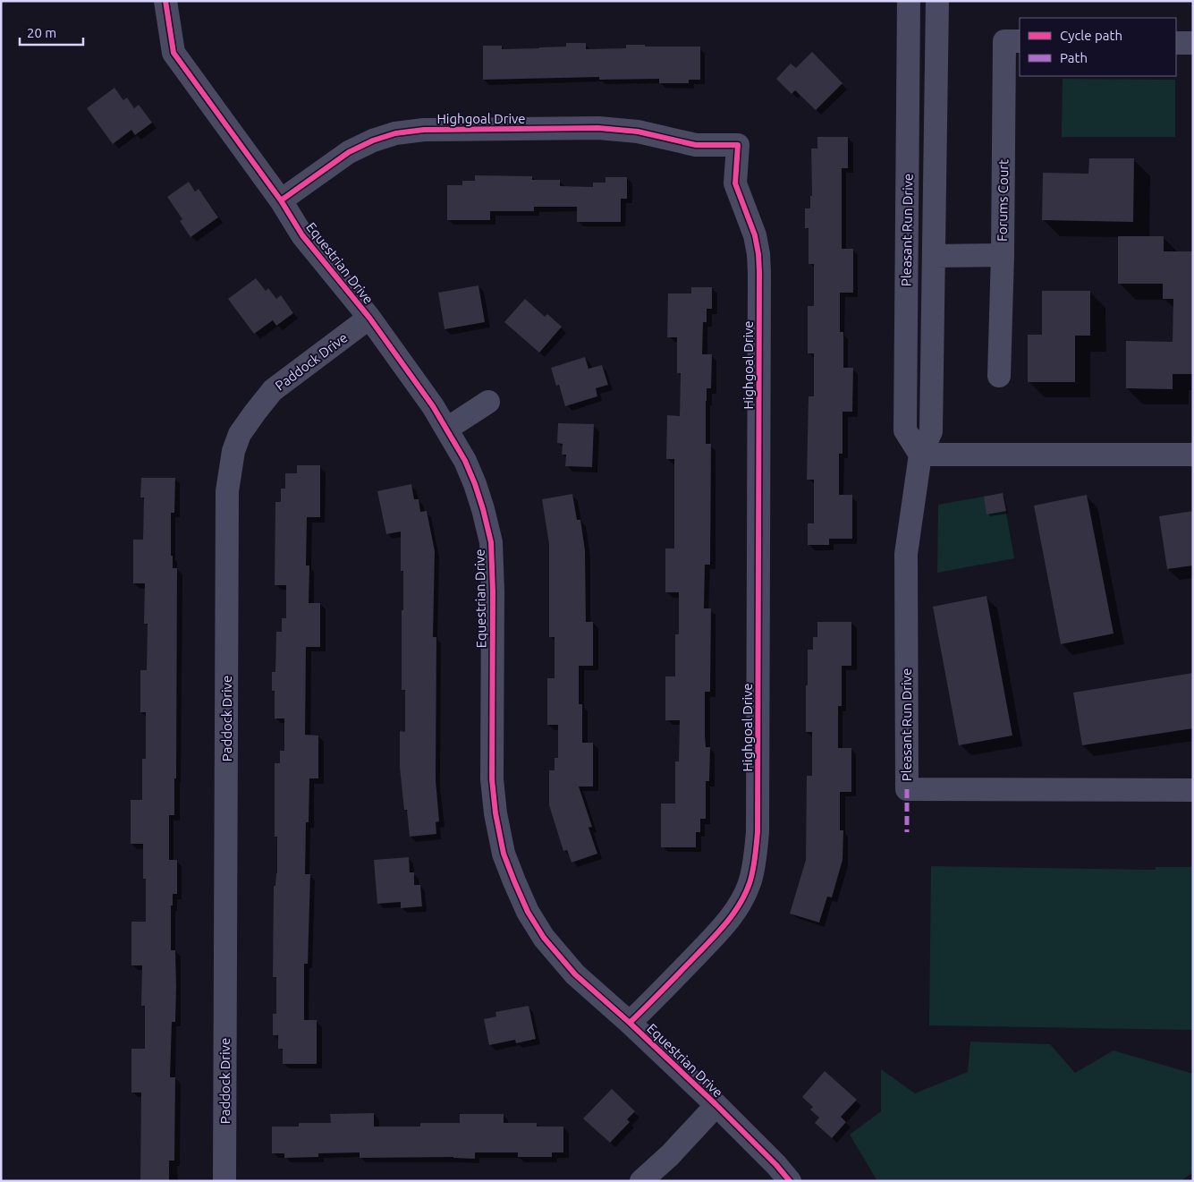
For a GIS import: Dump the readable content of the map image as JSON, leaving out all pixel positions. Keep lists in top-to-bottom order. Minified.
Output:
{"streets":{"street":["Highgoal Drive","Forums Court","Pleasant Run Drive","Equestrian Drive","Paddock Drive"]},"crossings":[["Highgoal Drive","Equestrian Drive"],["Equestrian Drive","Paddock Drive"]],"legend":["Cycle path","Path"],"scale_bar":"20 m"}
